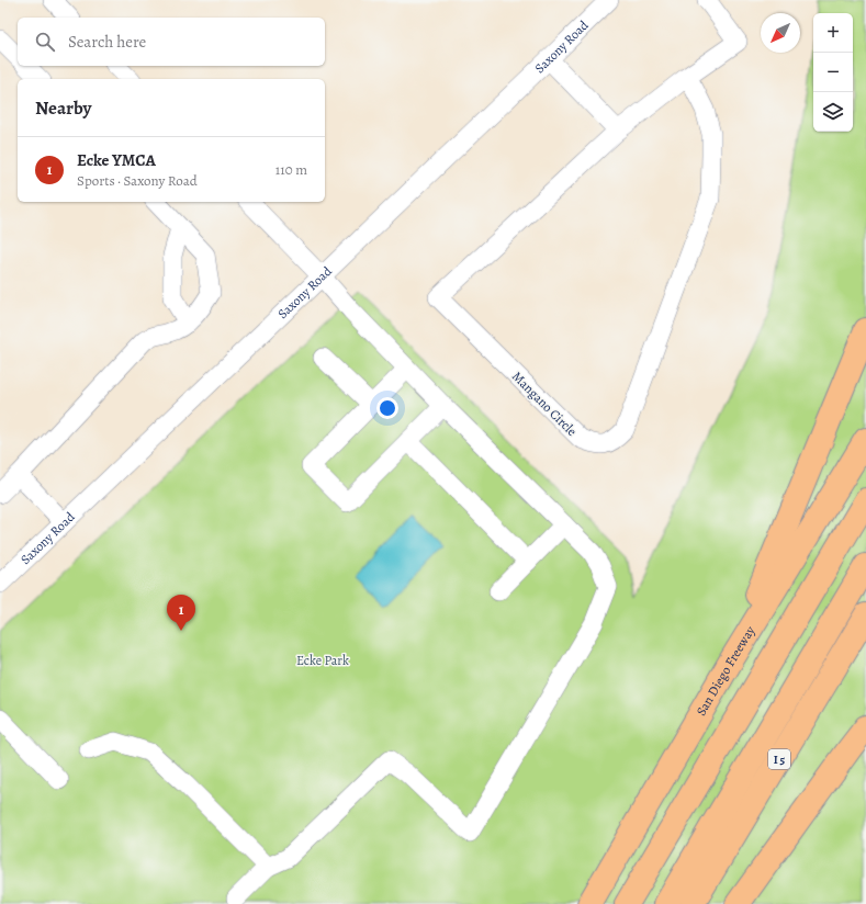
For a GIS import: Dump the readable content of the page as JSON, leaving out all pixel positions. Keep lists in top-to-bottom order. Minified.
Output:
{"streets":{"highway":["San Diego Freeway","I 5"],"street":["Saxony Road","Mangano Circle"]},"parks":["Ecke Park"],"north":"bottom left","page":{"map_buttons":["+","−"],"search":"Search here","heading":"Nearby","list":[{"mark":"1","name":"Ecke YMCA","note":"Sports · Saxony Road","value":"110 m"}],"pins":"1"}}
